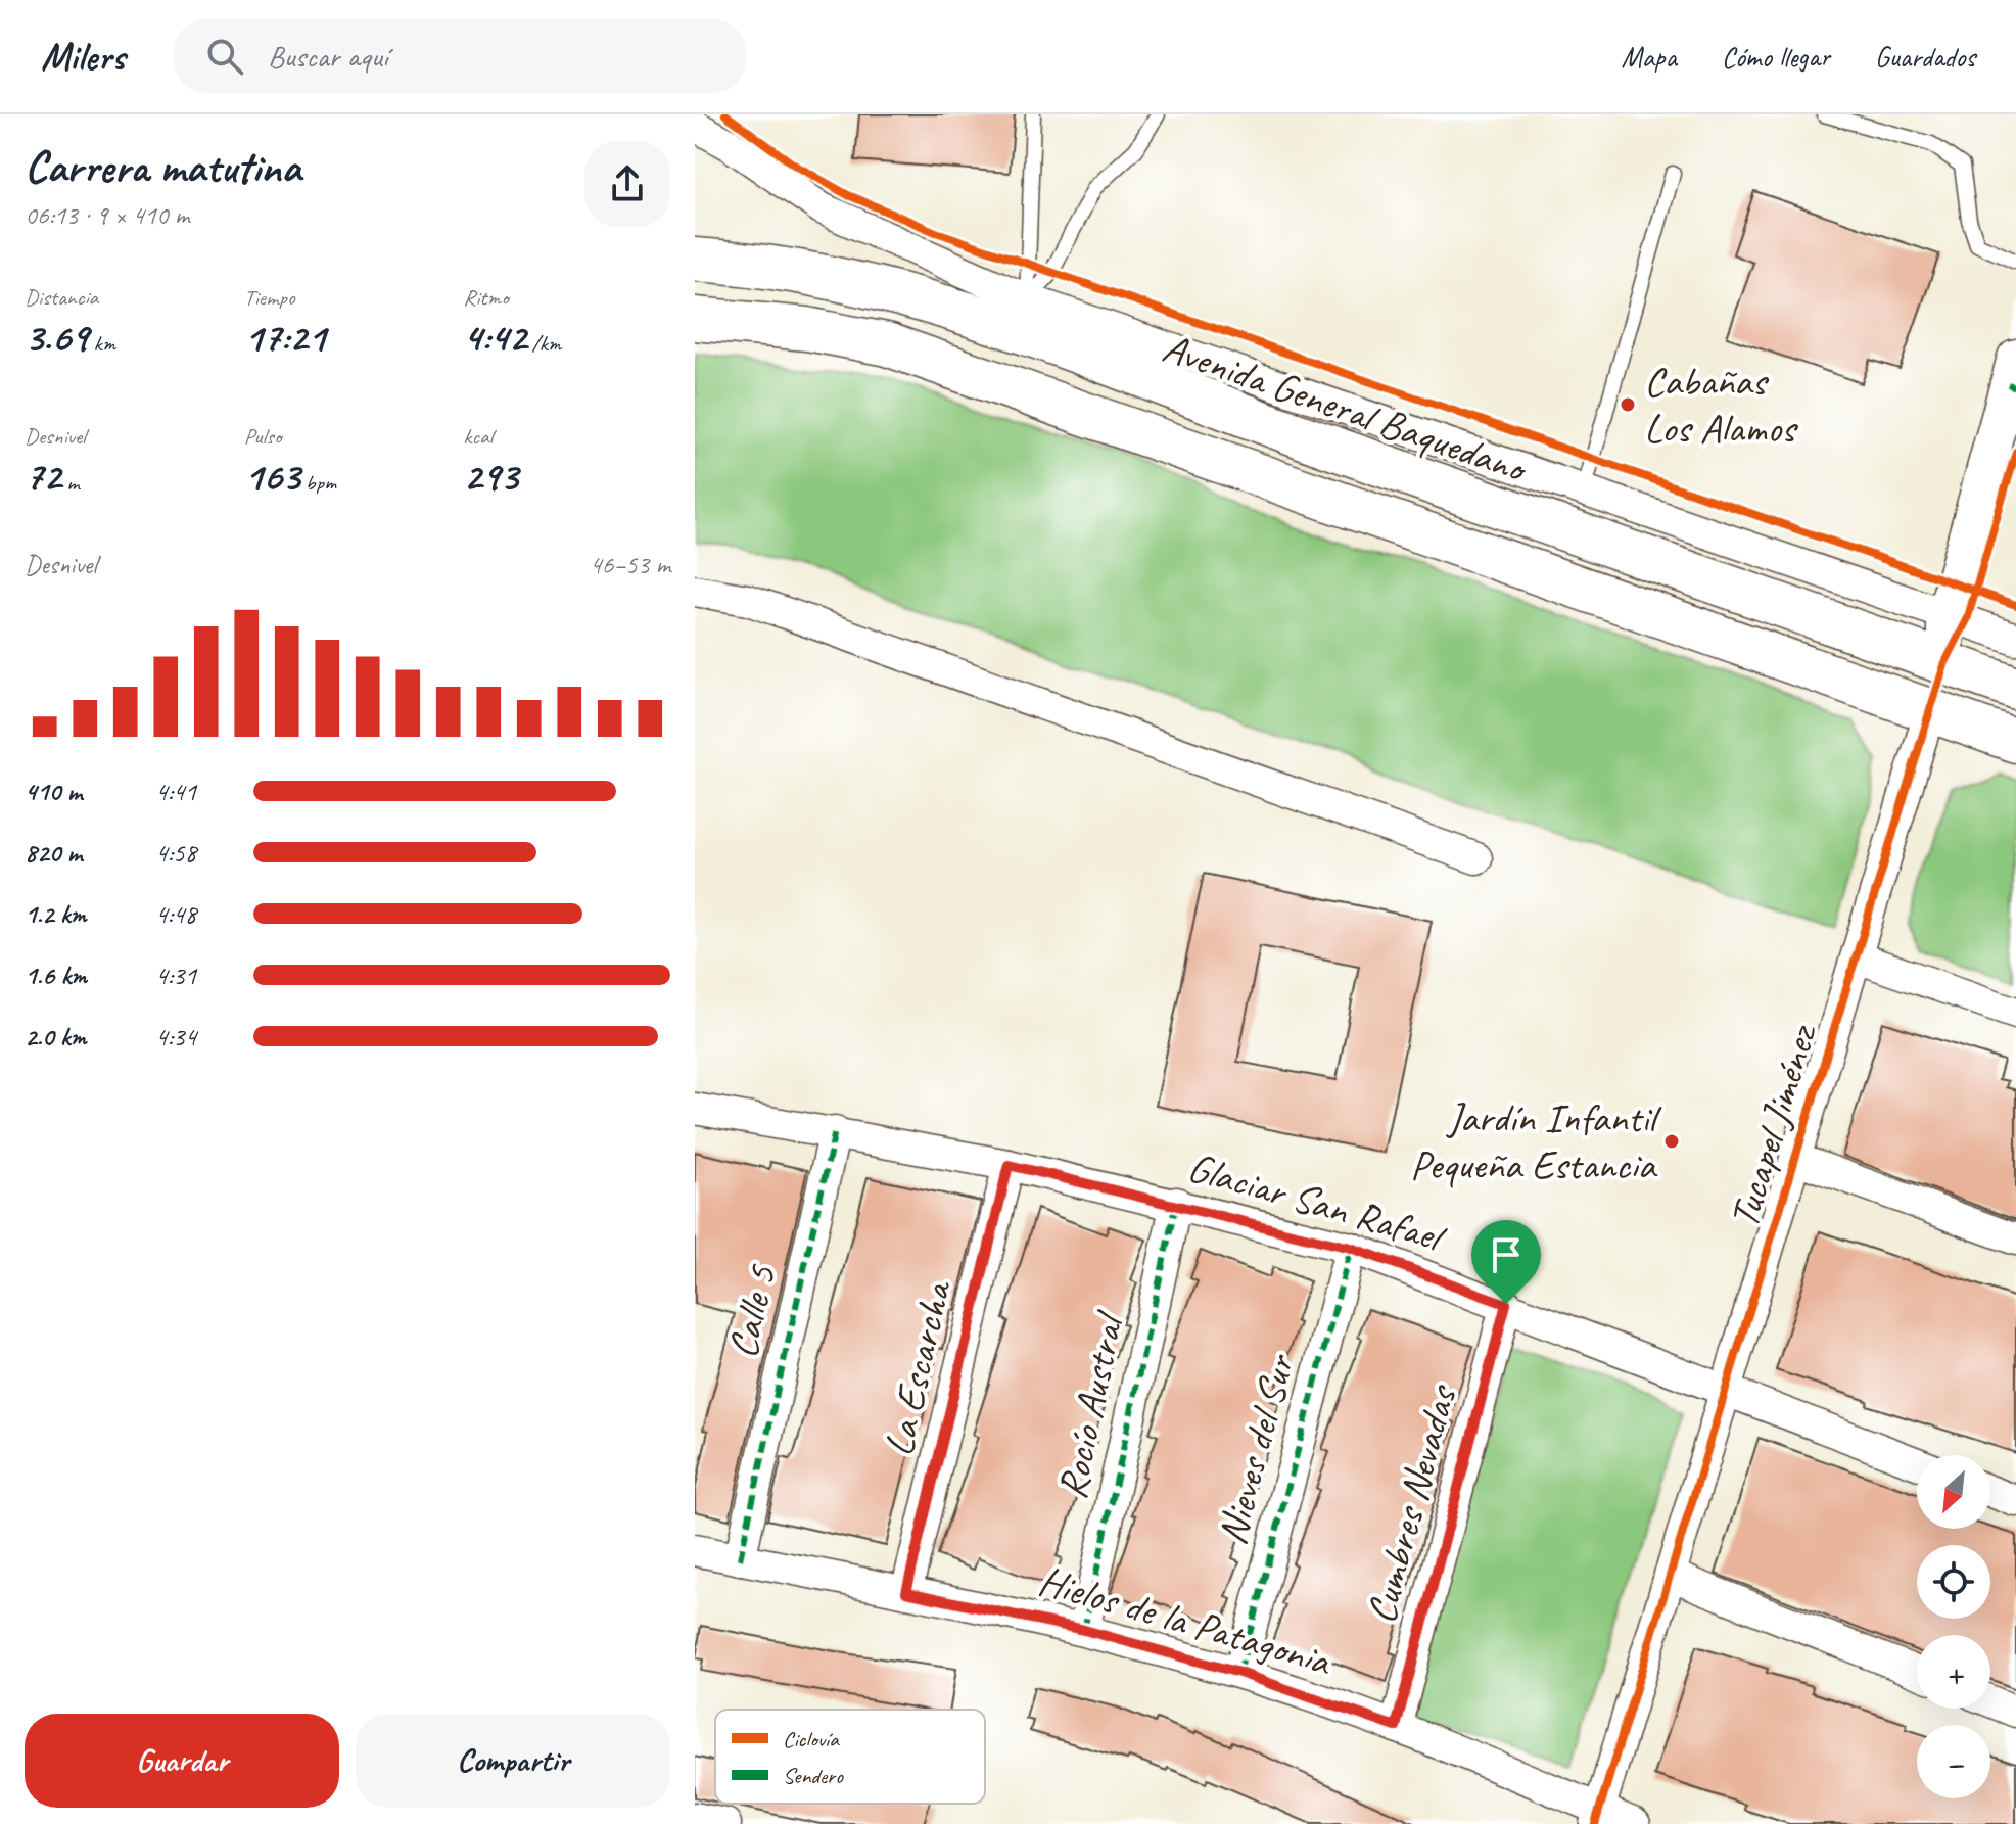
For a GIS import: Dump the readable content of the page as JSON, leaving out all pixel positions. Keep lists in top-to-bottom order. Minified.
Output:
{"streets":{"main road":["Avenida General Baquedano"],"street":["Tucapel Jiménez","Glaciar San Rafael","Calle 5","La Escarcha","Rocío Austral","Nieves del Sur","Cumbres Nevadas","Hielos de la Patagonia"]},"crossings":[["Avenida General Baquedano","Tucapel Jiménez"],["Tucapel Jiménez","Glaciar San Rafael"],["Tucapel Jiménez","Hielos de la Patagonia"],["Glaciar San Rafael","Calle 5"],["Glaciar San Rafael","La Escarcha"],["Glaciar San Rafael","Rocío Austral"],["Glaciar San Rafael","Nieves del Sur"],["Glaciar San Rafael","Cumbres Nevadas"],["Calle 5","Hielos de la Patagonia"],["La Escarcha","Hielos de la Patagonia"],["Rocío Austral","Hielos de la Patagonia"],["Nieves del Sur","Hielos de la Patagonia"],["Cumbres Nevadas","Hielos de la Patagonia"]],"places":["Cabañas Los Alamos","Jardín Infantil Pequeña Estancia"],"legend":["Ciclovía","Sendero"],"north":"bottom left","page":{"header":"Milers","search":"Buscar aquí","nav":["Mapa","Cómo llegar","Guardados"],"heading":["Carrera matutina","06:13 · 9 × 410 m"],"stats":[["Distancia","3.69 km"],["Tiempo","17:21"],["Ritmo","4:42 /km"],["Desnivel","72 m"],["Pulso","163 bpm"],["kcal","293"]],"chart":["Desnivel","46–53 m"],"list":[{"name":"410 m","note":"4:41"},{"name":"820 m","note":"4:58"},{"name":"1.2 km","note":"4:48"},{"name":"1.6 km","note":"4:31"},{"name":"2.0 km","note":"4:34"}],"map_buttons":["+","−"],"buttons":["Guardar","Compartir"]}}
